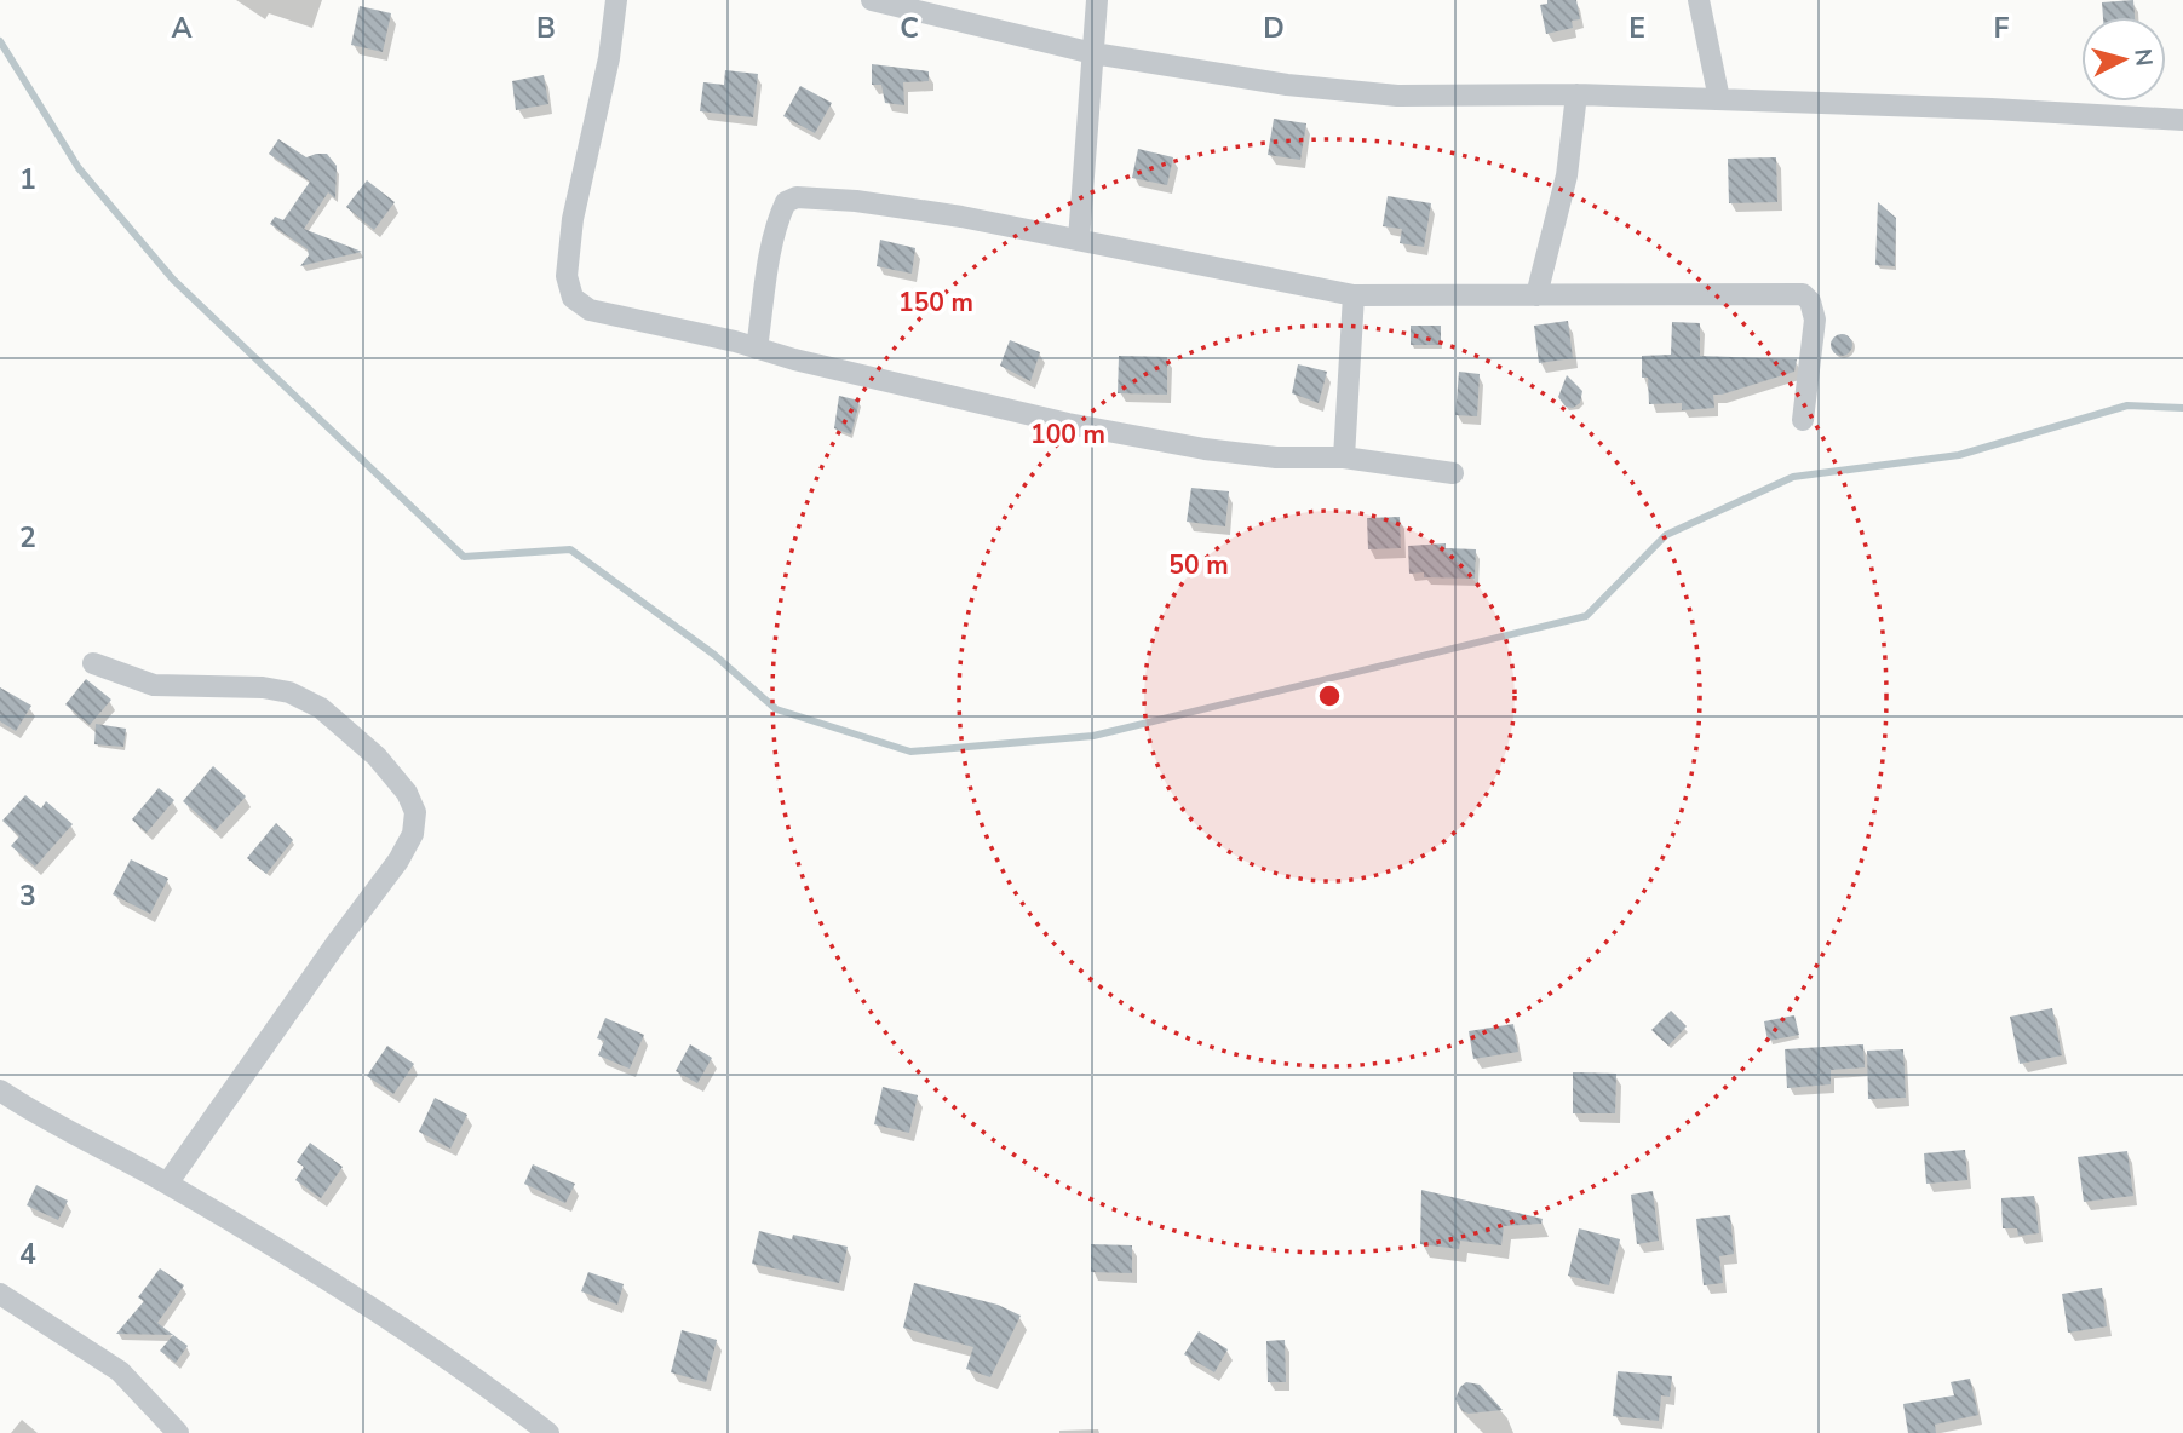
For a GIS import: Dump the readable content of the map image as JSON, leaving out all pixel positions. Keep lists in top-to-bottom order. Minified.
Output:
{"north":"right","grid":{"columns":["A","B","C","D","E","F"],"rows":["1","2","3","4"]},"rings":["150 m","100 m","50 m"]}
